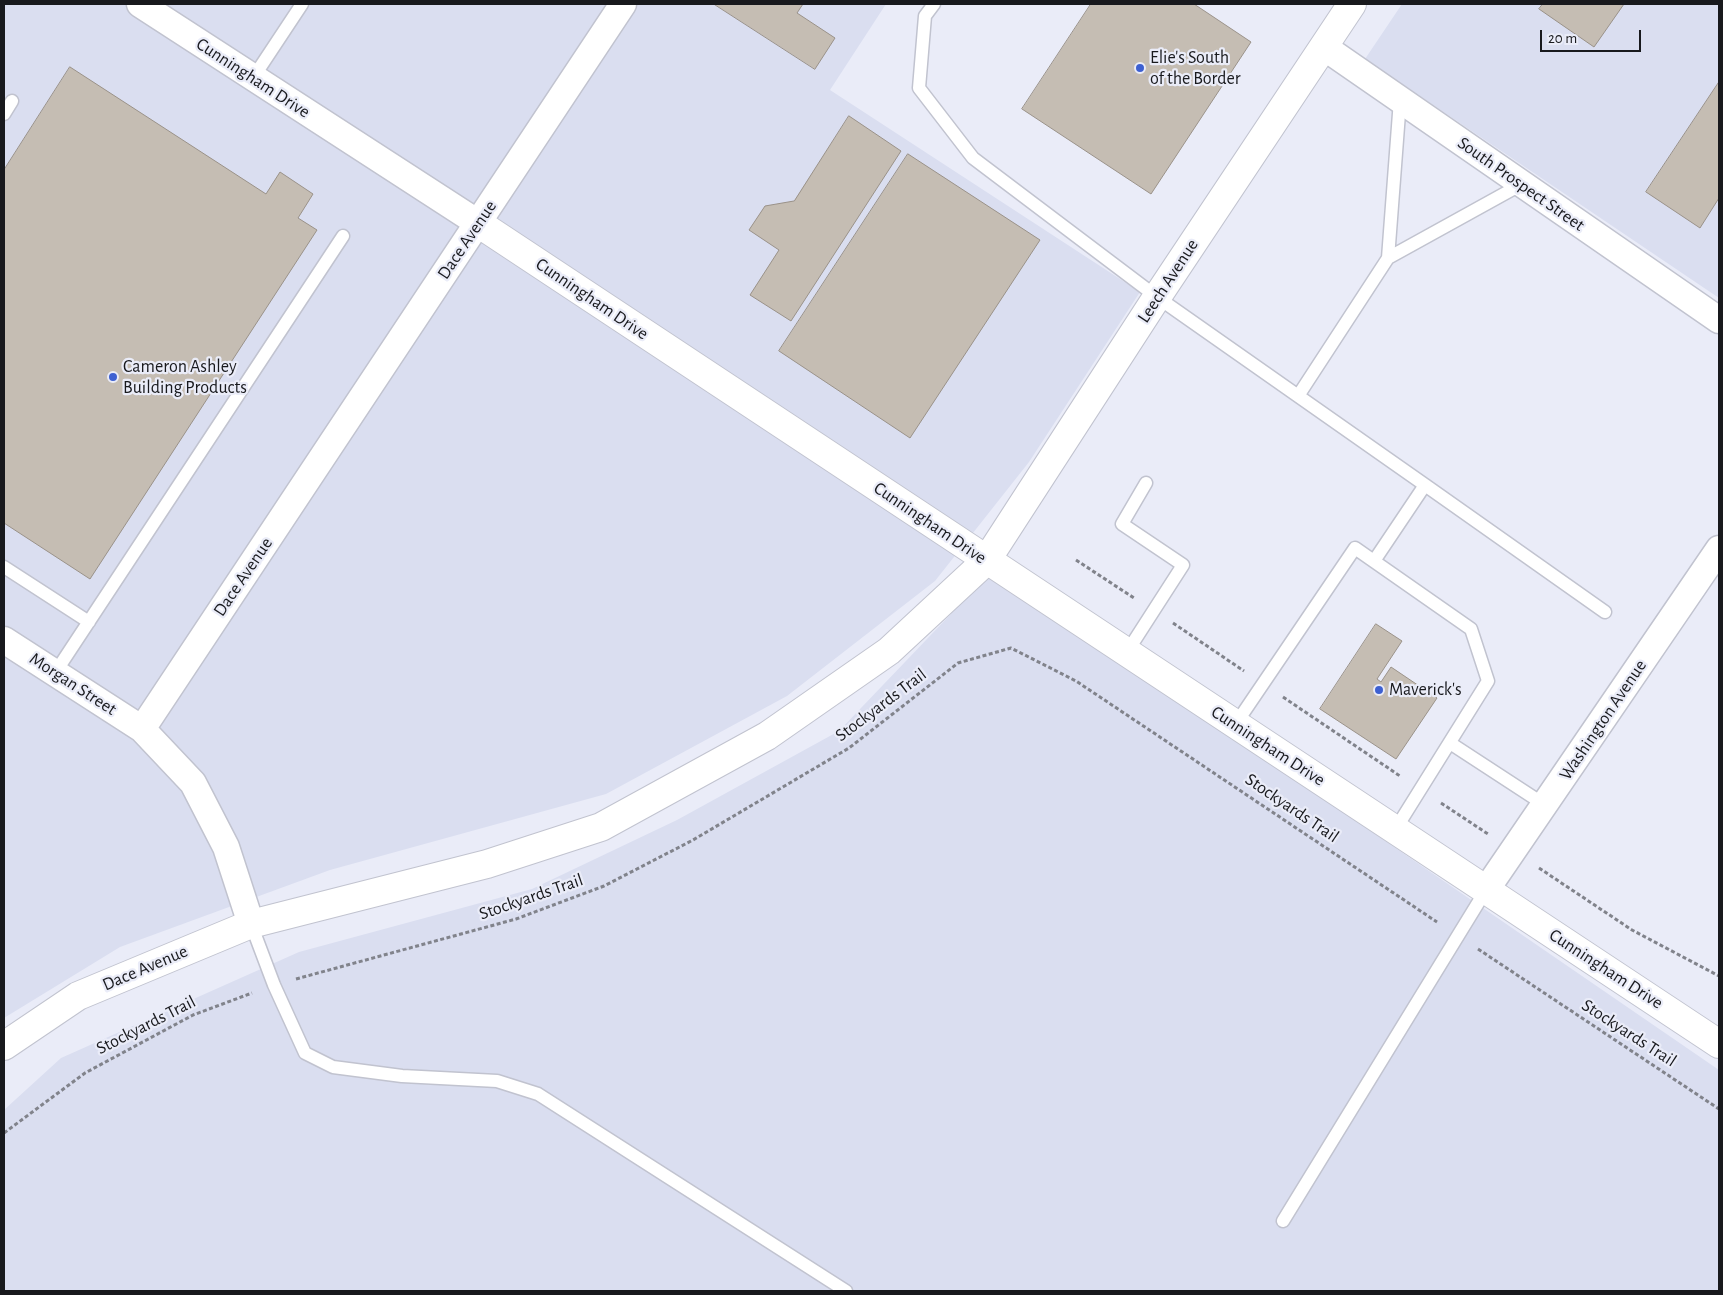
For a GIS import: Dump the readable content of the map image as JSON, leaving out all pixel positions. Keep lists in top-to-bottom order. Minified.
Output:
{"streets":{"main road":["Cunningham Drive","Dace Avenue","Leech Avenue"],"street":["South Prospect Street","Morgan Street","Washington Avenue"],"path":["Stockyards Trail"]},"crossings":[["Cunningham Drive","Dace Avenue"],["Cunningham Drive","Leech Avenue"],["Cunningham Drive","Washington Avenue"],["South Prospect Street","Leech Avenue"],["Dace Avenue","Leech Avenue"],["Dace Avenue","Morgan Street"]],"places":["Elie's South of the Border","Cameron Ashley Building Products","Maverick's"],"scale_bar":"20 m"}
